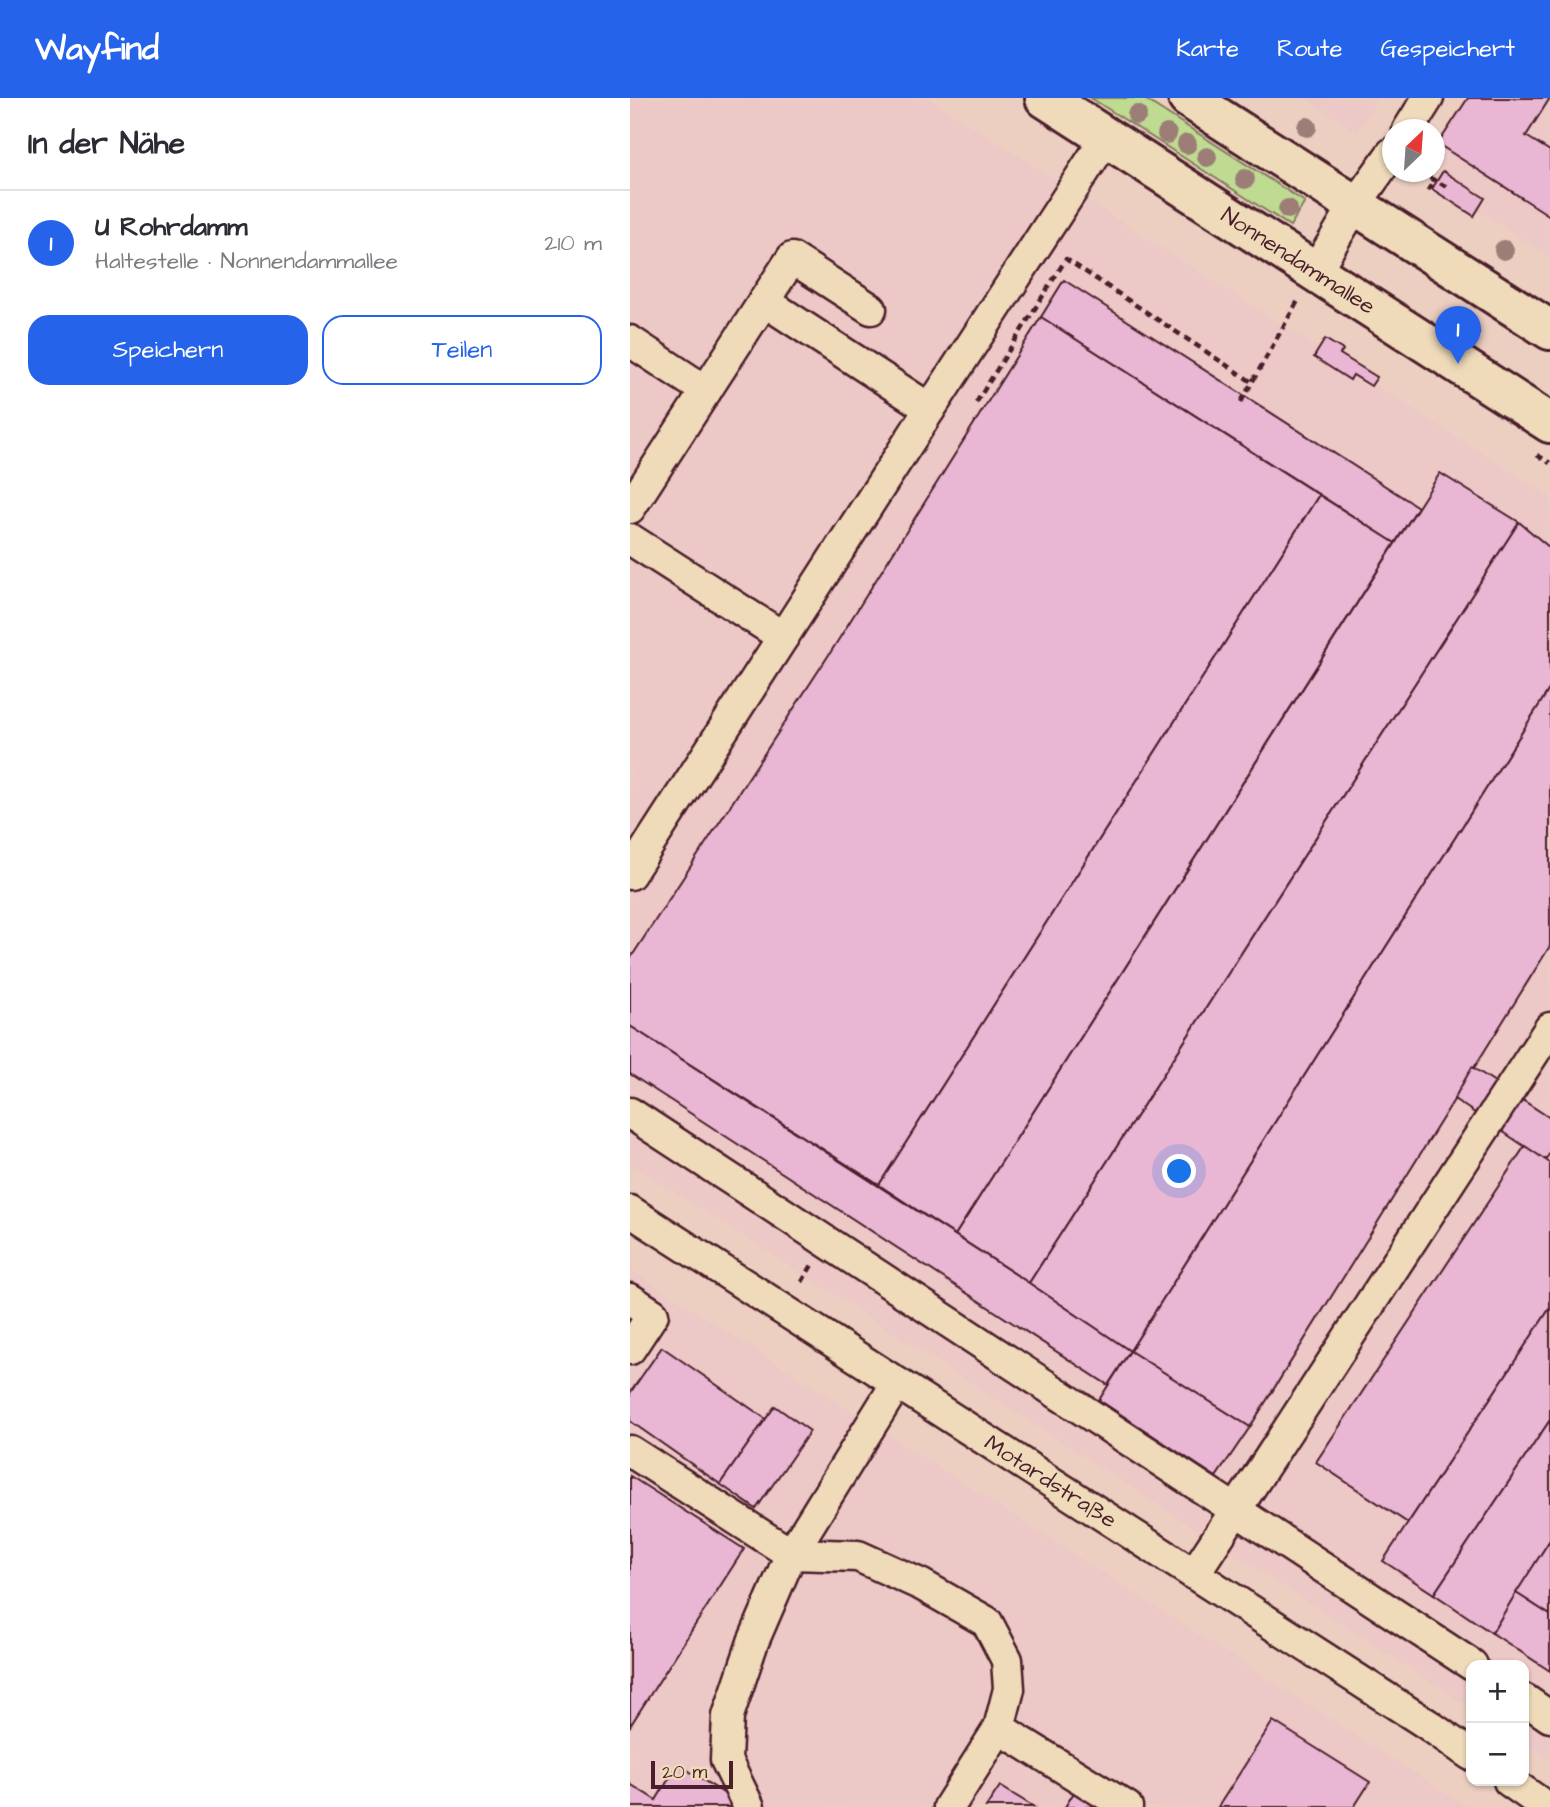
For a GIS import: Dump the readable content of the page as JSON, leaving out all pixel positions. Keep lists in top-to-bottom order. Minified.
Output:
{"streets":{"main road":["Nonnendammallee"],"street":["Motardstraße"]},"scale_bar":"20 m","north":"top right","page":{"header":"Wayfind","nav":["Karte","Route","Gespeichert"],"heading":"In der Nähe","list":[{"mark":"1","name":"U Rohrdamm","note":"Haltestelle · Nonnendammallee","value":"210 m"}],"buttons":["Speichern","Teilen"],"pins":"1","map_buttons":["+","−"],"scale":"20 m"}}
